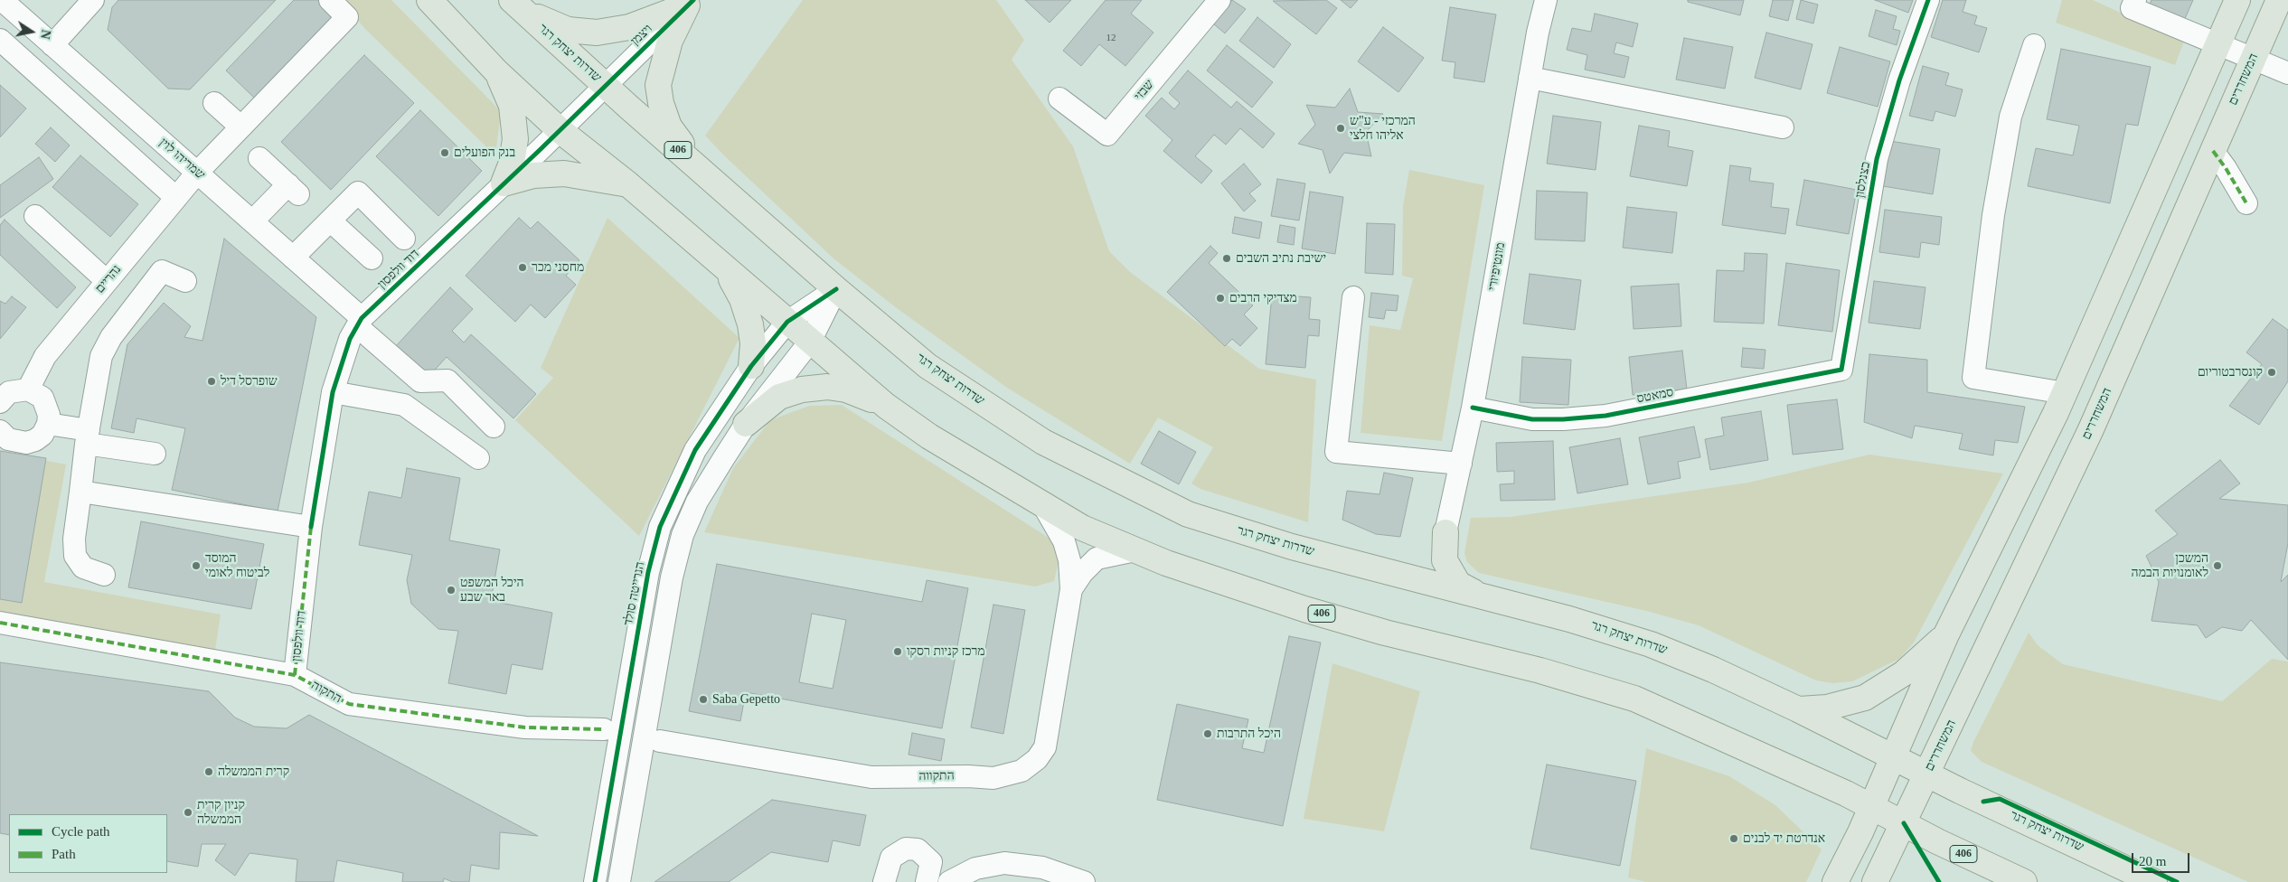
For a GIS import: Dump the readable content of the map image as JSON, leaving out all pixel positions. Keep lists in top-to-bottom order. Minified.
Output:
{"streets":{"main road":["שדרות יצחק רגר","המשחררים","406"],"street":["ויצמן","שבזי","שמריהו לוין","כצנלסון","מונטיפיורי","דוד וולפסון","נהריים","סמאטס","הנרייטה סולד","התקוה","התקווה"]},"crossings":[["ויצמן","שדרות יצחק רגר"],["ויצמן","דוד וולפסון"],["שדרות יצחק רגר","המשחררים"],["שדרות יצחק רגר","דוד וולפסון"],["שדרות יצחק רגר","הנרייטה סולד"],["המשחררים","406"],["406","דוד וולפסון"],["406","הנרייטה סולד"],["406","התקווה"],["שמריהו לוין","דוד וולפסון"],["שמריהו לוין","נהריים"],["כצנלסון","סמאטס"],["מונטיפיורי","סמאטס"],["דוד וולפסון","התקוה"]],"places":["המרכזי - ע\"ש אליהו חלצי","בנק הפועלים","ישיבת נתיב השבים","מחסני מכר","מצדיקי הרבים","קונסרבטוריום","שופרסל דיל","המוסד לביטוח לאומי","המשכן לאומנויות הבמה","היכל המשפט באר שבע","מרכז קניות רסקו","Saba Gepetto","היכל התרבות","קרית הממשלה","קניון קרית הממשלה","אנדרטת יד לבנים"],"house_numbers":["12"],"legend":["Cycle path","Path"],"scale_bar":"20 m","north":"right"}
